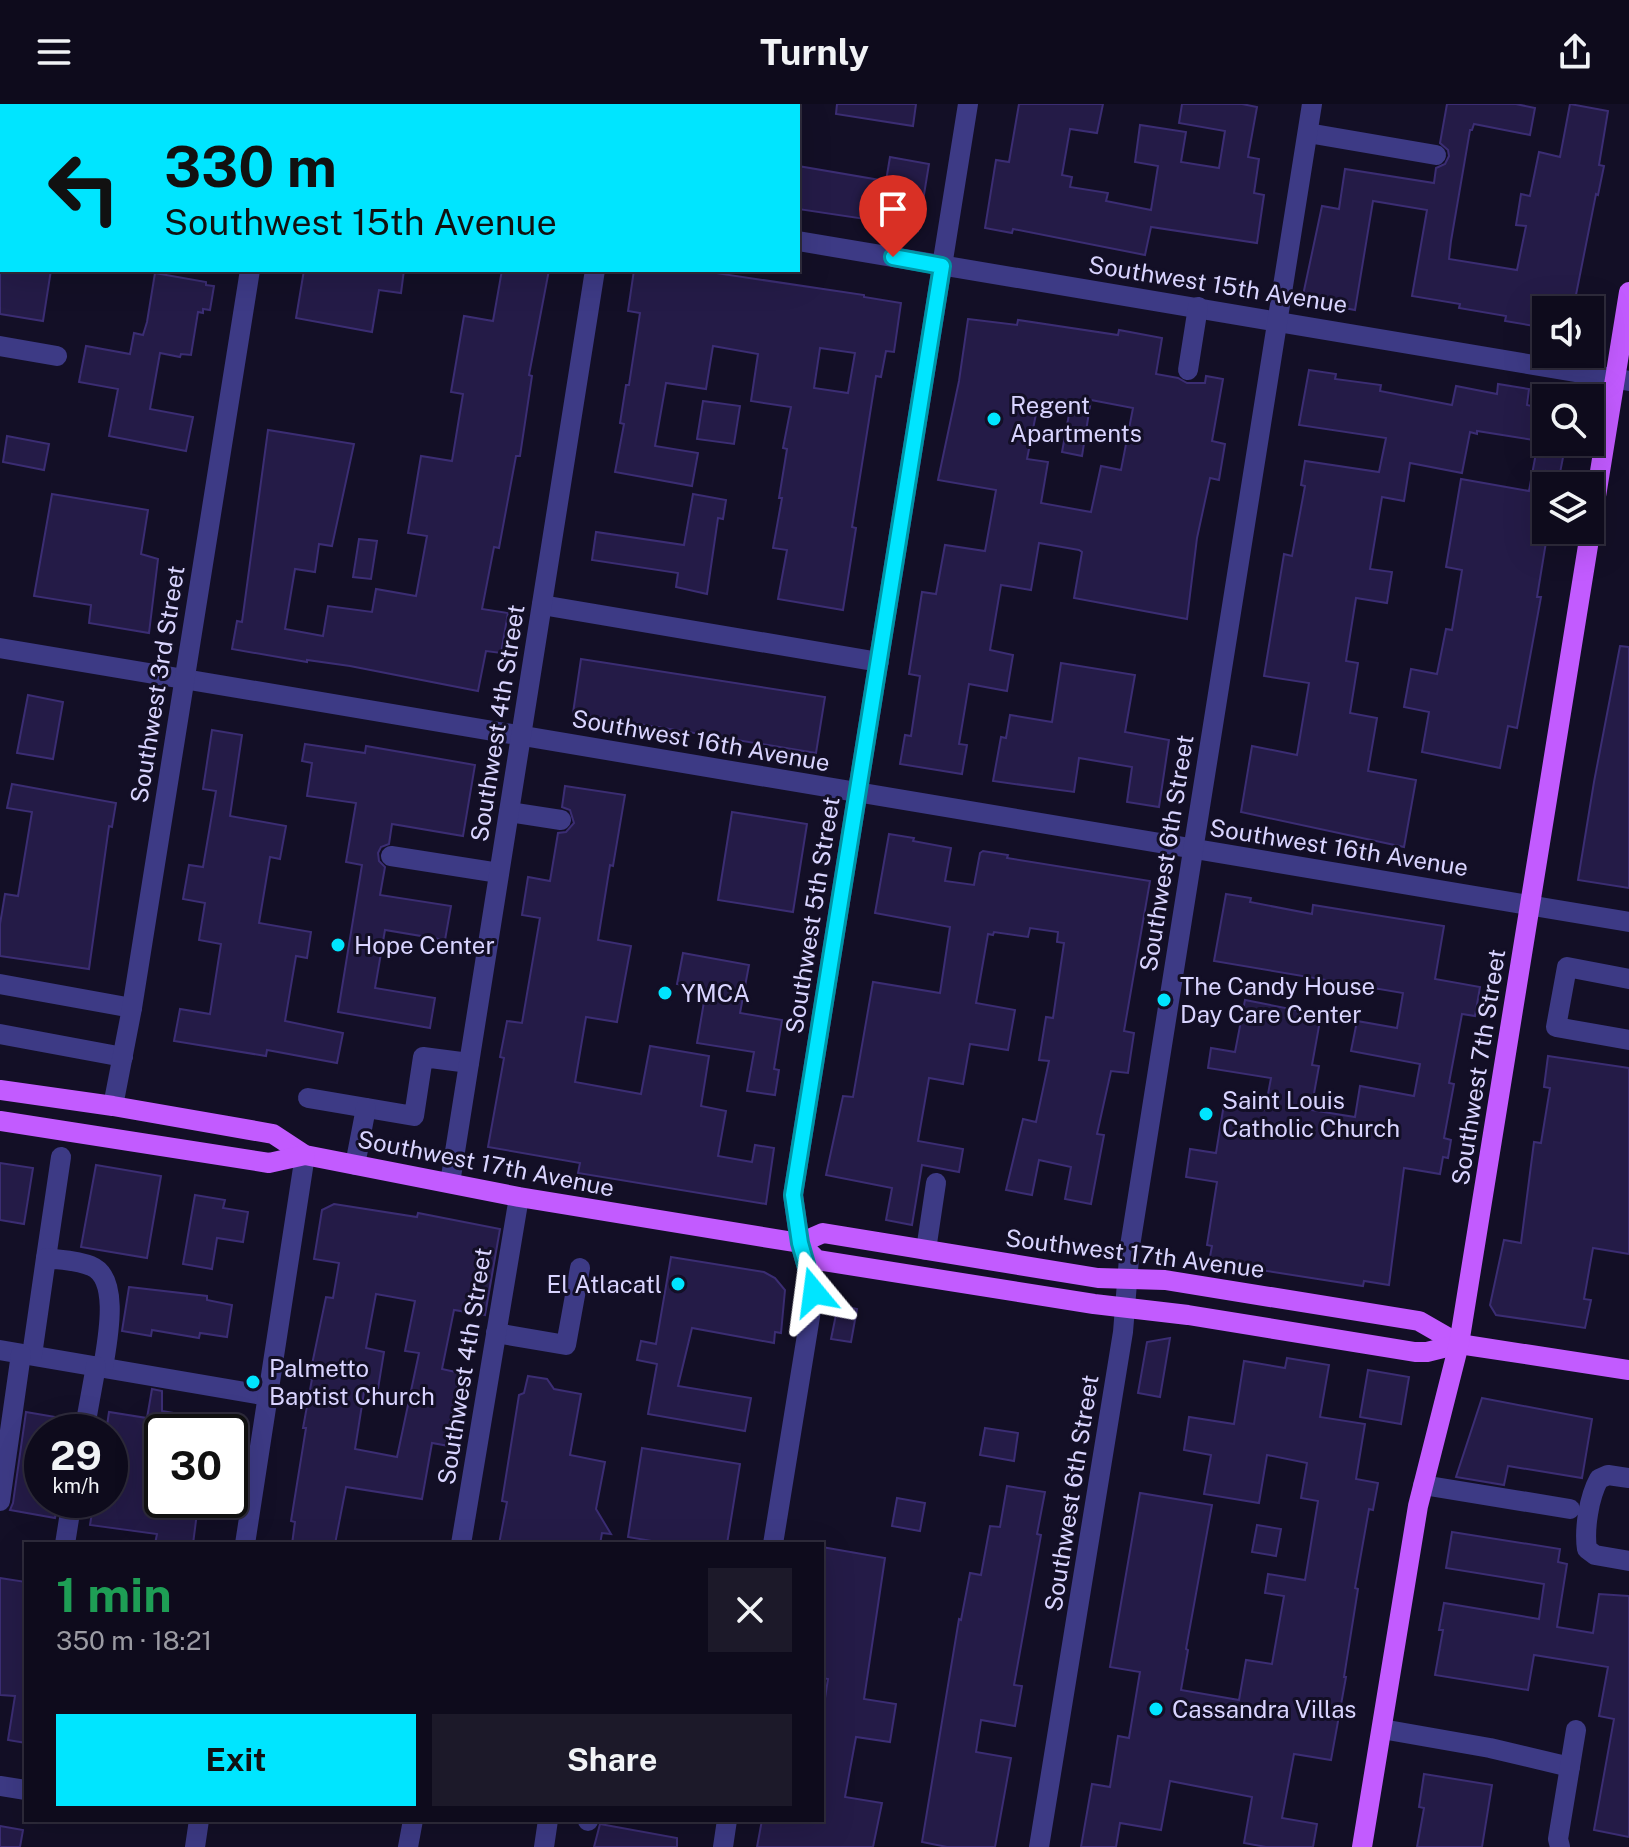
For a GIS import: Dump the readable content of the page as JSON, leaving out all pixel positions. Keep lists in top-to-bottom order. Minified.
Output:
{"streets":{"main road":["Southwest 7th Street","Southwest 17th Avenue"],"street":["Southwest 15th Avenue","Southwest 3rd Street","Southwest 4th Street","Southwest 16th Avenue","Southwest 6th Street","Southwest 5th Street"]},"crossings":[["Southwest 15th Avenue","Southwest 6th Street"],["Southwest 15th Avenue","Southwest 5th Street"],["Southwest 15th Avenue","Southwest 7th Street"],["Southwest 3rd Street","Southwest 16th Avenue"],["Southwest 3rd Street","Southwest 17th Avenue"],["Southwest 4th Street","Southwest 16th Avenue"],["Southwest 4th Street","Southwest 17th Avenue"],["Southwest 16th Avenue","Southwest 6th Street"],["Southwest 16th Avenue","Southwest 5th Street"],["Southwest 16th Avenue","Southwest 7th Street"],["Southwest 6th Street","Southwest 17th Avenue"],["Southwest 5th Street","Southwest 17th Avenue"],["Southwest 7th Street","Southwest 17th Avenue"]],"places":["Regent Apartments","Hope Center","YMCA","The Candy House Day Care Center","Saint Louis Catholic Church","El Atlacatl","Palmetto Baptist Church","Cassandra Villas"],"page":{"header":"Turnly","turn":["330 m","Southwest 15th Avenue"],"speed":"29 km/h","limit":"30","heading":["1 min","350 m · 18:21"],"buttons":["Exit","Share"]}}
